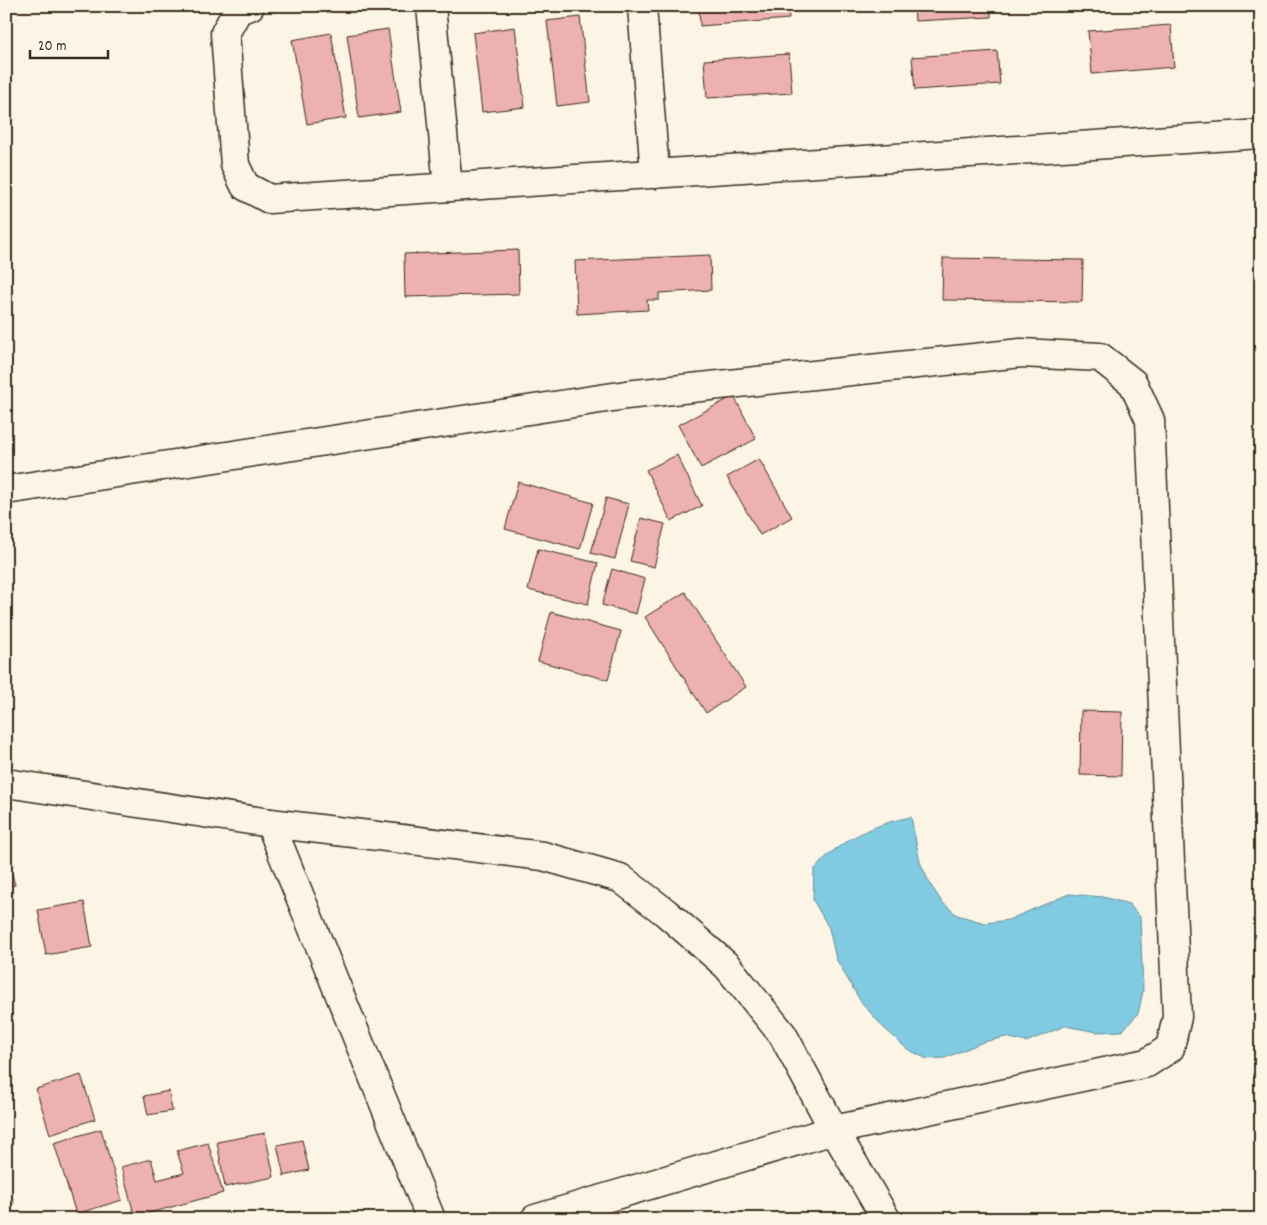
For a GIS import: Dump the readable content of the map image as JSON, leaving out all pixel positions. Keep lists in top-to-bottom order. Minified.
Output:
{"scale_bar":"20 m"}
